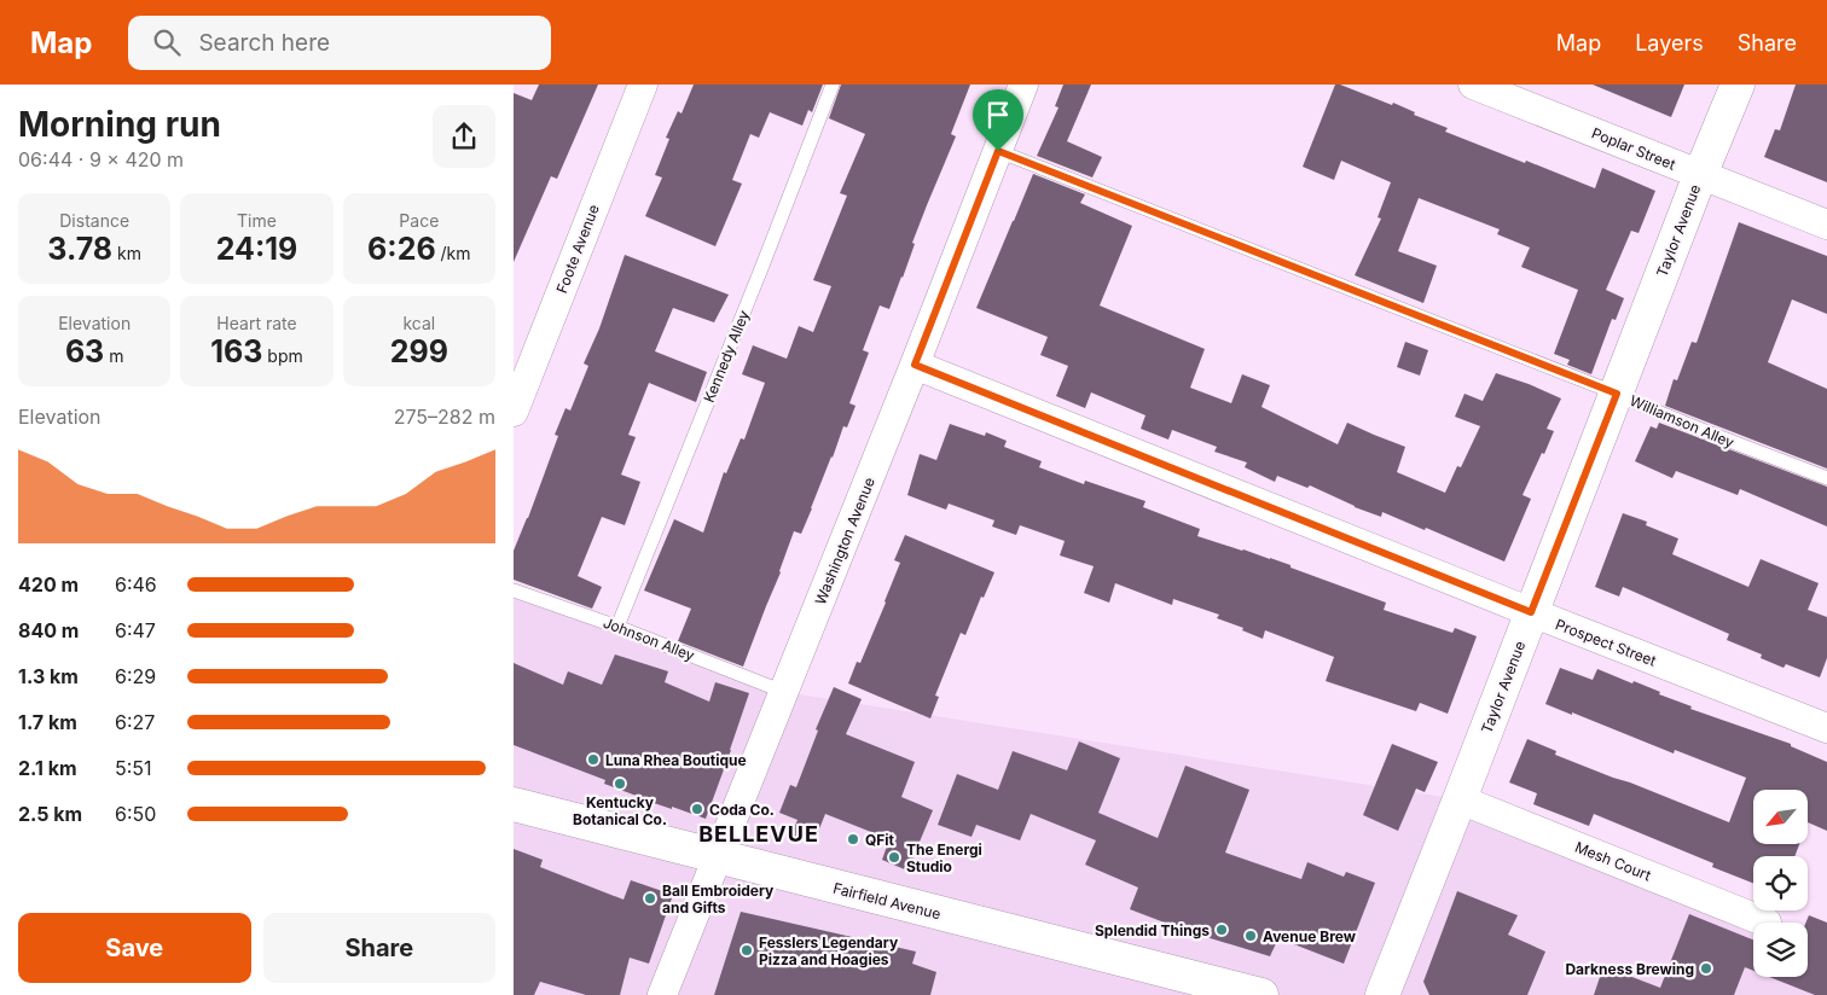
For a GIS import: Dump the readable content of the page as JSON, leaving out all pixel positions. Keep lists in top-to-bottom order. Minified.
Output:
{"streets":{"street":["Poplar Street","Taylor Avenue","Foote Avenue","Washington Avenue","Prospect Street","Mesh Court","Fairfield Avenue"],"lane":["Kennedy Alley","Williamson Alley","Johnson Alley"]},"crossings":[["Poplar Street","Taylor Avenue"],["Taylor Avenue","Williamson Alley"],["Taylor Avenue","Prospect Street"],["Taylor Avenue","Mesh Court"],["Kennedy Alley","Johnson Alley"],["Williamson Alley","Washington Avenue"],["Washington Avenue","Johnson Alley"],["Washington Avenue","Prospect Street"],["Washington Avenue","Fairfield Avenue"]],"districts":["BELLEVUE"],"places":["Luna Rhea Boutique","Kentucky Botanical Co.","Coda Co.","QFit","The Energi Studio","Ball Embroidery and Gifts","Splendid Things","Avenue Brew","Fesslers Legendary Pizza and Hoagies","Darkness Brewing"],"north":"bottom left","page":{"header":"Map","search":"Search here","nav":["Map","Layers","Share"],"heading":["Morning run","06:44 · 9 × 420 m"],"stats":[["Distance","3.78 km"],["Time","24:19"],["Pace","6:26 /km"],["Elevation","63 m"],["Heart rate","163 bpm"],["kcal","299"]],"chart":["Elevation","275–282 m"],"list":[{"name":"420 m","note":"6:46"},{"name":"840 m","note":"6:47"},{"name":"1.3 km","note":"6:29"},{"name":"1.7 km","note":"6:27"},{"name":"2.1 km","note":"5:51"},{"name":"2.5 km","note":"6:50"}],"buttons":["Save","Share"]}}
